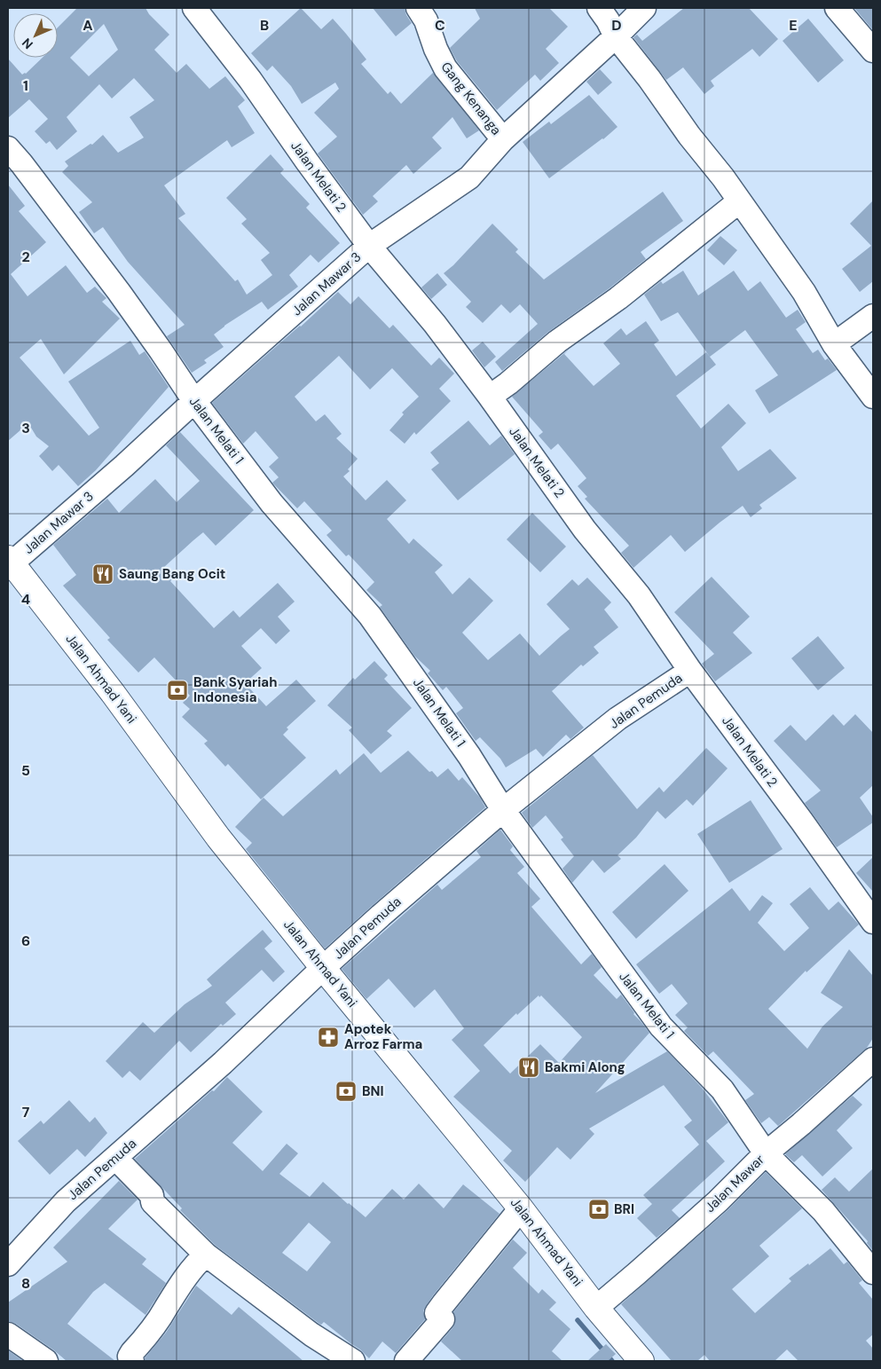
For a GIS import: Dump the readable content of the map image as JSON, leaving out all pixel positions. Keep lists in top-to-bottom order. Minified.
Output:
{"streets":{"highway":["Jalan Ahmad Yani"],"street":["Gang Kenanga","Jalan Melati 2","Jalan Mawar 3","Jalan Melati 1","Jalan Pemuda","Jalan Mawar"]},"crossings":[["Gang Kenanga","Jalan Mawar 3"],["Jalan Melati 2","Jalan Mawar 3"],["Jalan Melati 2","Jalan Pemuda"],["Jalan Mawar 3","Jalan Melati 1"],["Jalan Mawar 3","Jalan Ahmad Yani"],["Jalan Melati 1","Jalan Pemuda"],["Jalan Melati 1","Jalan Mawar"],["Jalan Ahmad Yani","Jalan Pemuda"],["Jalan Ahmad Yani","Jalan Mawar"]],"places":{"restaurant":["Saung Bang Ocit","Bakmi Along"],"bank":["Bank Syariah Indonesia","BNI","BRI"],"pharmacy":["Apotek Arroz Farma"]},"north":"bottom left","grid":{"columns":["A","B","C","D","E"],"rows":["1","2","3","4","5","6","7","8"]}}
